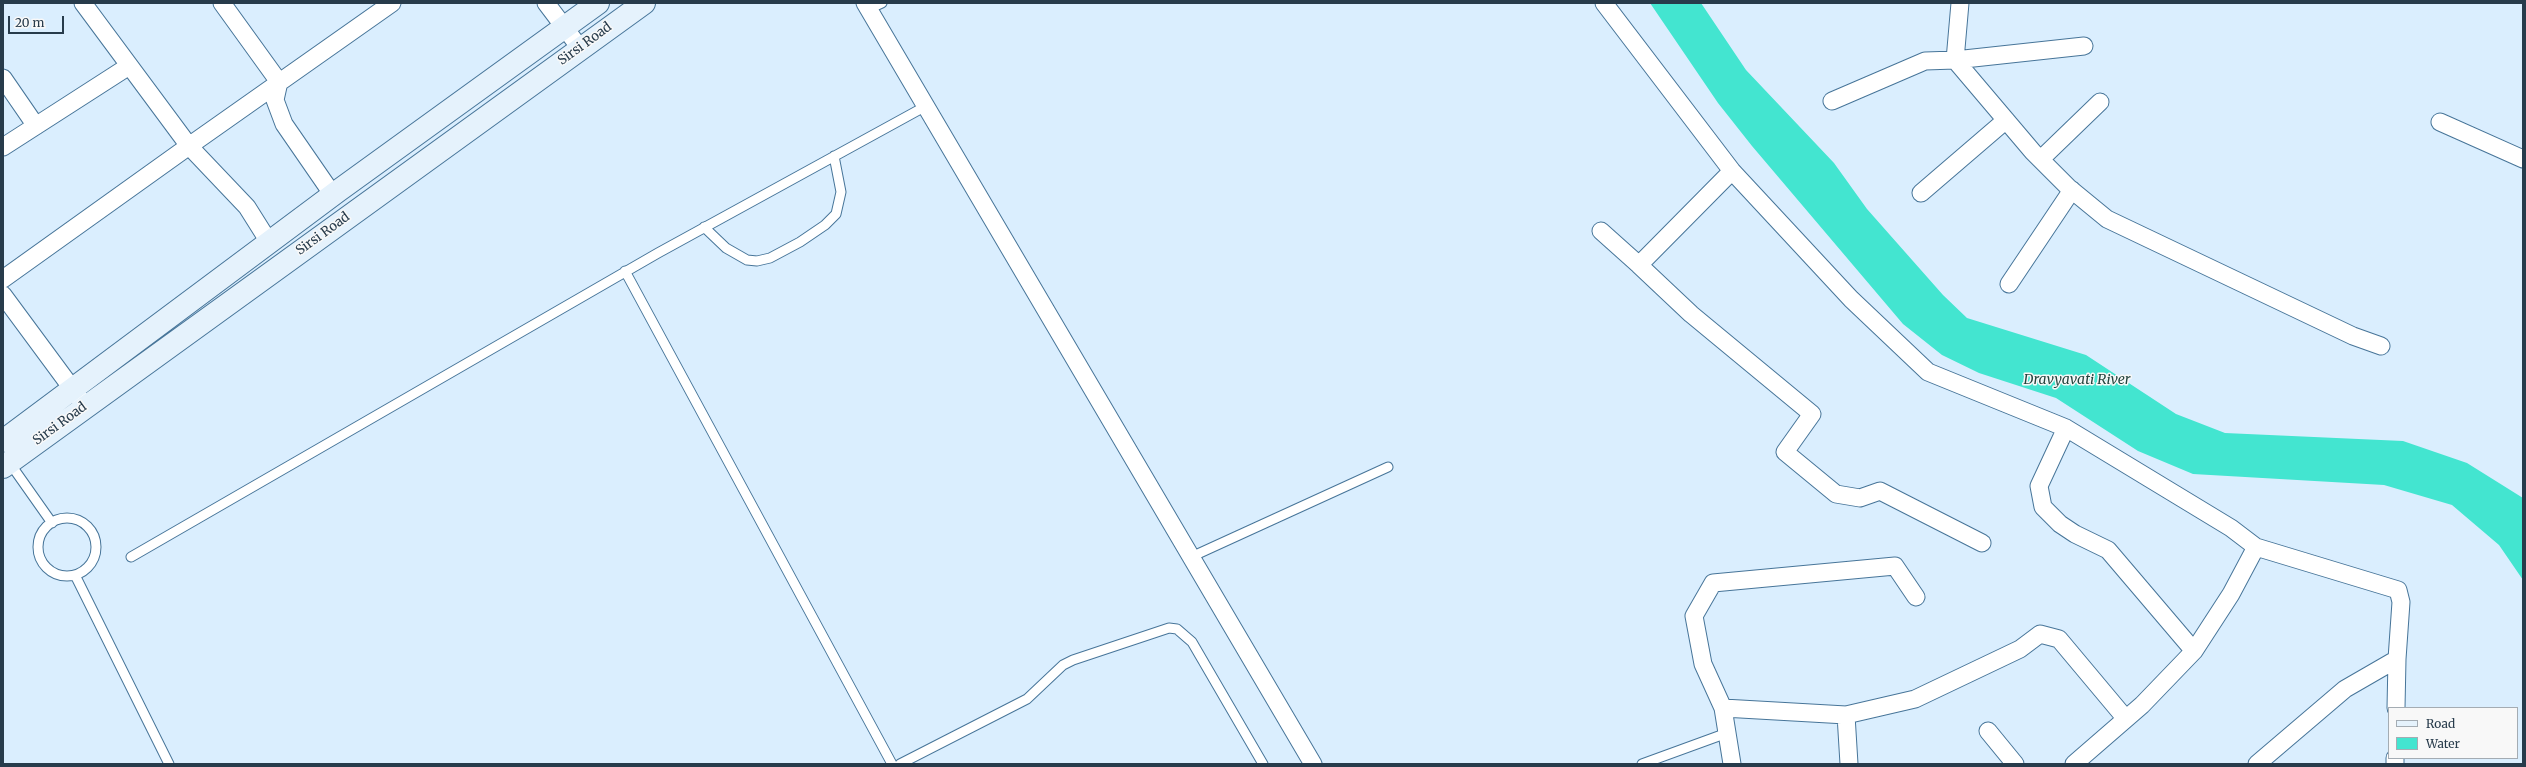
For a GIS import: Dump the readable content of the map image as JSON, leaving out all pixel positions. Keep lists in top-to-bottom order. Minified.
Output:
{"streets":{"street":["Sirsi Road"]},"water":["Dravyavati River"],"legend":["Road","Water"],"scale_bar":"20 m"}
